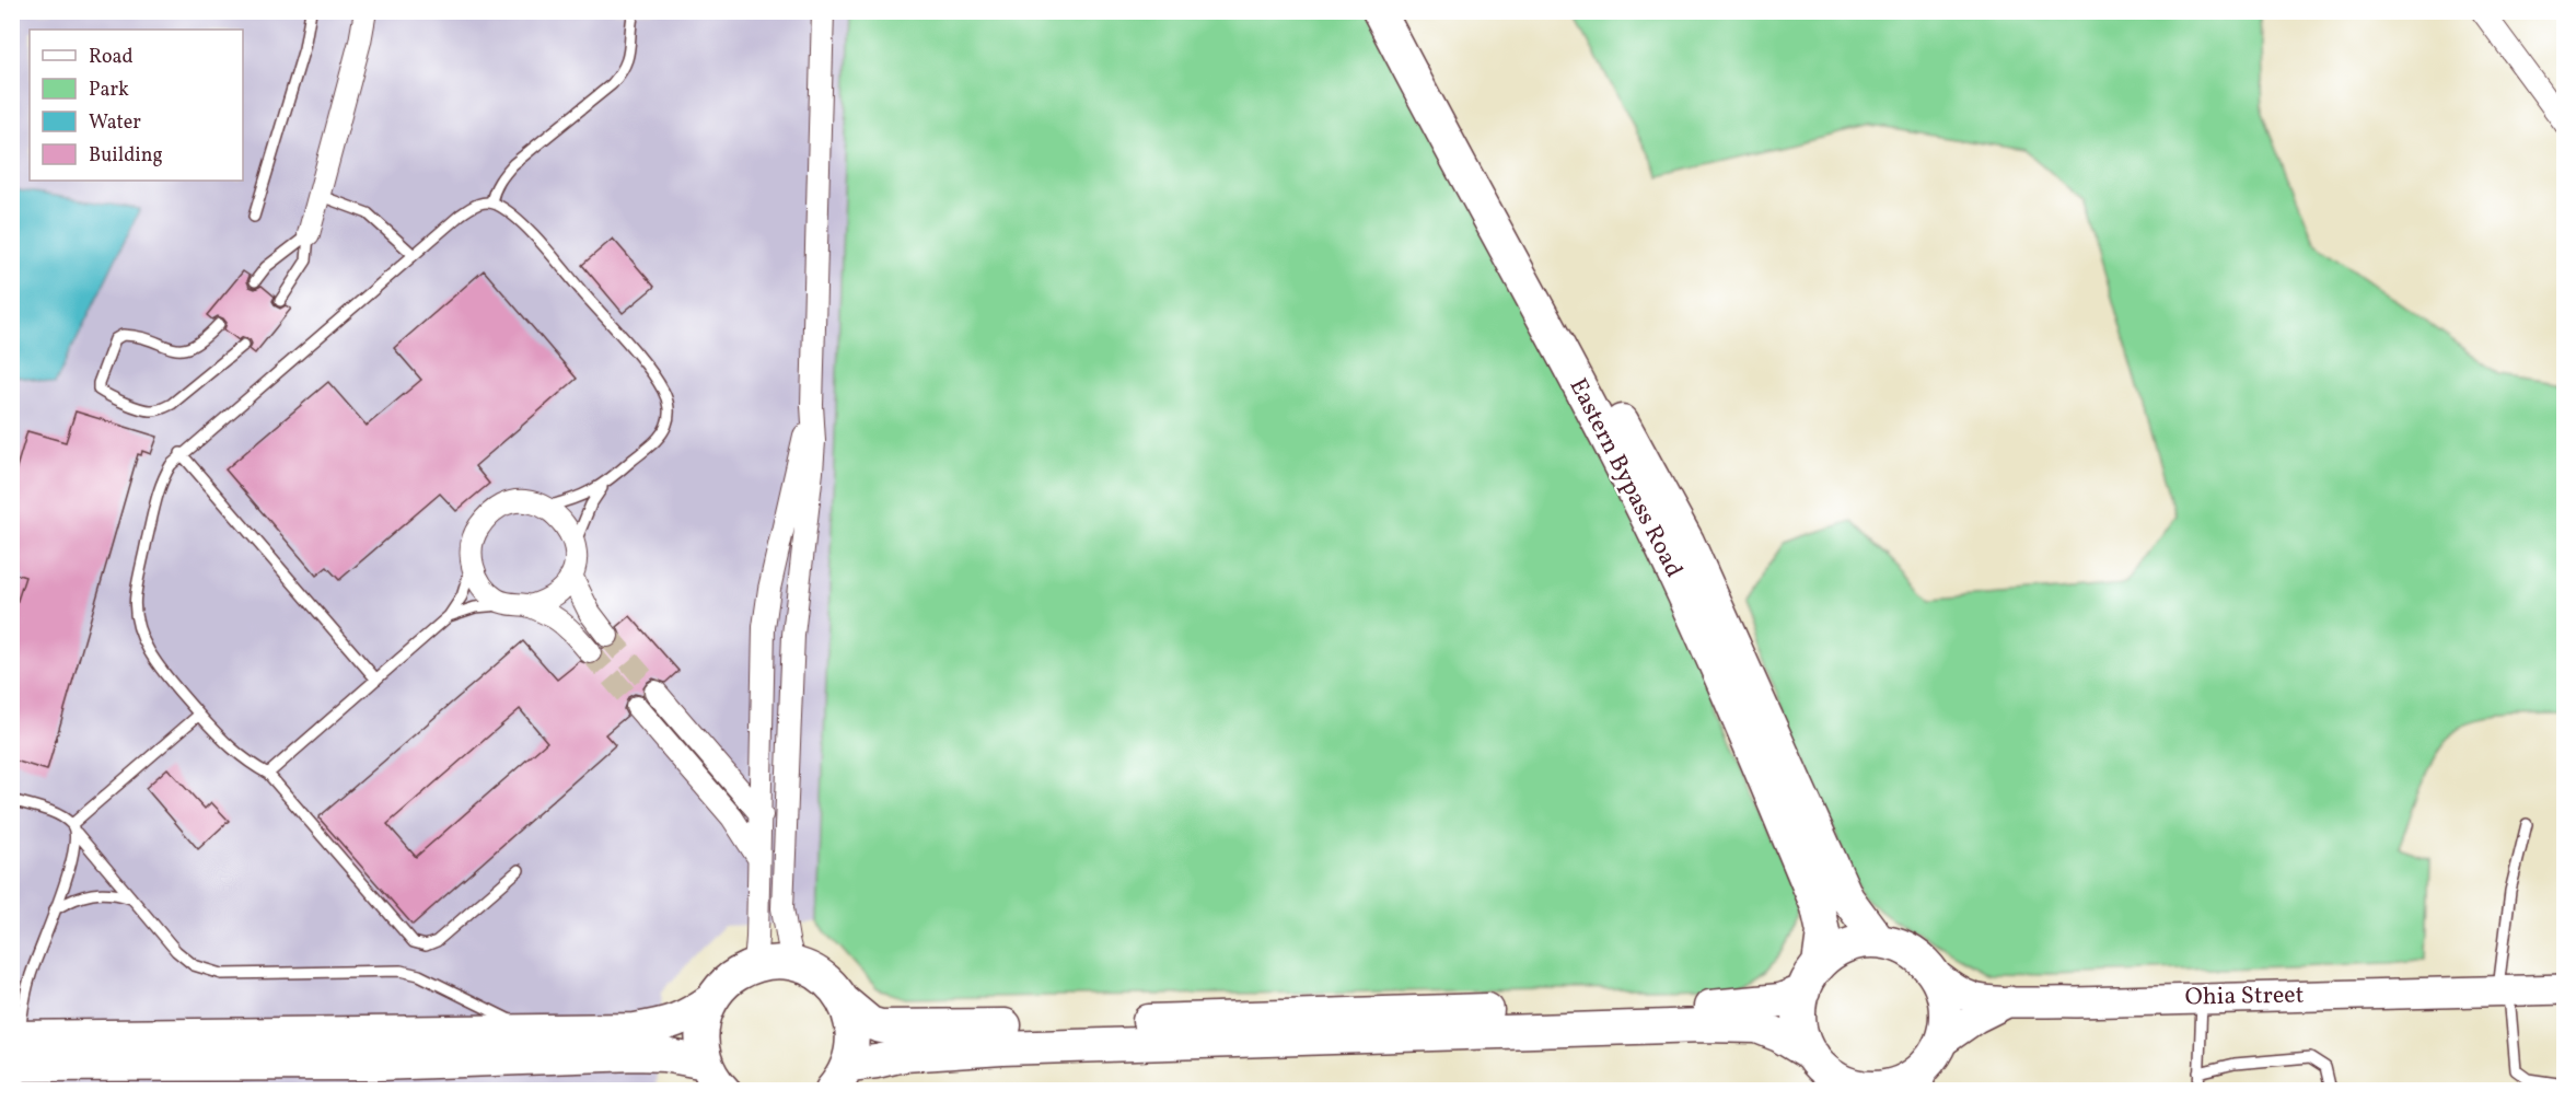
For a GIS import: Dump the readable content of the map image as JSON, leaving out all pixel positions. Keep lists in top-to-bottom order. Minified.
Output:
{"streets":{"main road":["Eastern Bypass Road"],"street":["Ohia Street"]},"crossings":[["Eastern Bypass Road","Ohia Street"]],"legend":["Road","Park","Water","Building"]}
